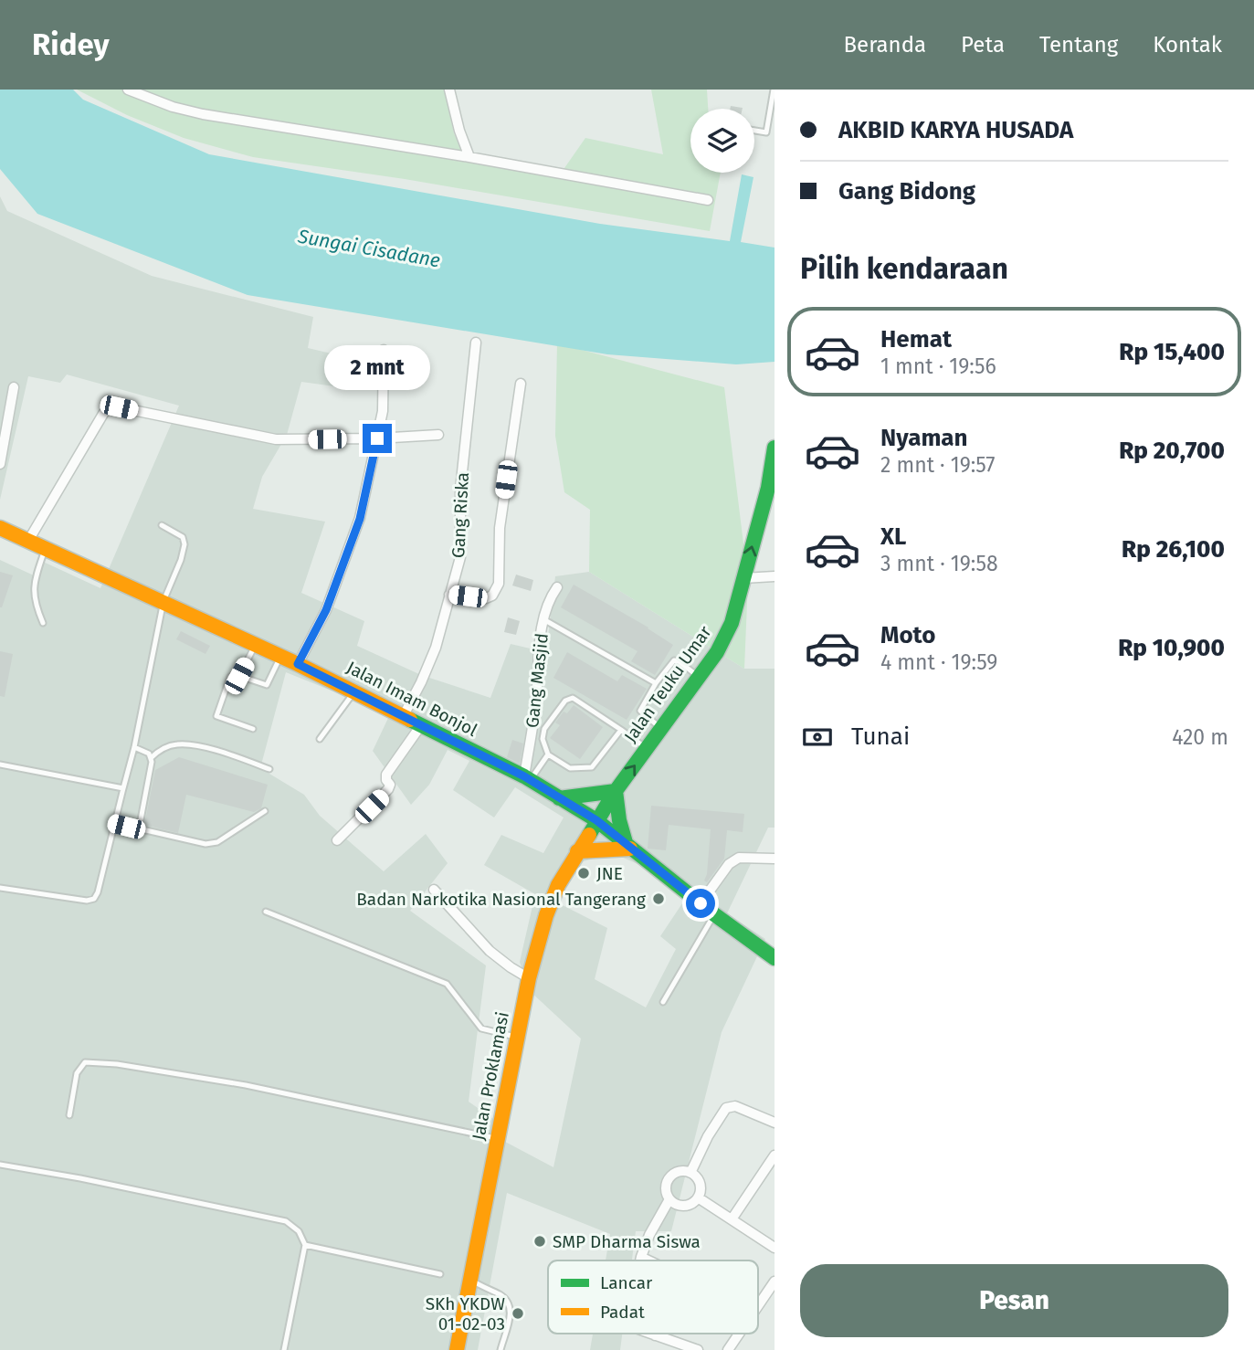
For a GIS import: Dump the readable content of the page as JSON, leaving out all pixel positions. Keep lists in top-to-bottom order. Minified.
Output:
{"streets":{"main road":["Jalan Teuku Umar","Jalan Imam Bonjol","Jalan Proklamasi"],"street":["Gang Riska","Gang Masjid"]},"crossings":[["Gang Riska","Jalan Imam Bonjol"],["Gang Masjid","Jalan Imam Bonjol"],["Jalan Teuku Umar","Jalan Imam Bonjol"],["Jalan Teuku Umar","Jalan Proklamasi"],["Jalan Imam Bonjol","Jalan Proklamasi"]],"one_way":["Jalan Teuku Umar"],"water":["Sungai Cisadane"],"places":["JNE","Badan Narkotika Nasional Tangerang","SMP Dharma Siswa","SKh YKDW 01-02-03"],"legend":["Lancar","Padat"],"page":{"header":"Ridey","nav":["Beranda","Peta","Tentang","Kontak"],"banner":["AKBID KARYA HUSADA","Gang Bidong"],"heading":"Pilih kendaraan","list":[{"name":"Hemat","note":"1 mnt · 19:56","value":"Rp 15,400"},{"name":"Nyaman","note":"2 mnt · 19:57","value":"Rp 20,700"},{"name":"XL","note":"3 mnt · 19:58","value":"Rp 26,100"},{"name":"Moto","note":"4 mnt · 19:59","value":"Rp 10,900"}],"bubble":"2 mnt","pay":["Tunai","420 m"],"buttons":"Pesan"}}
